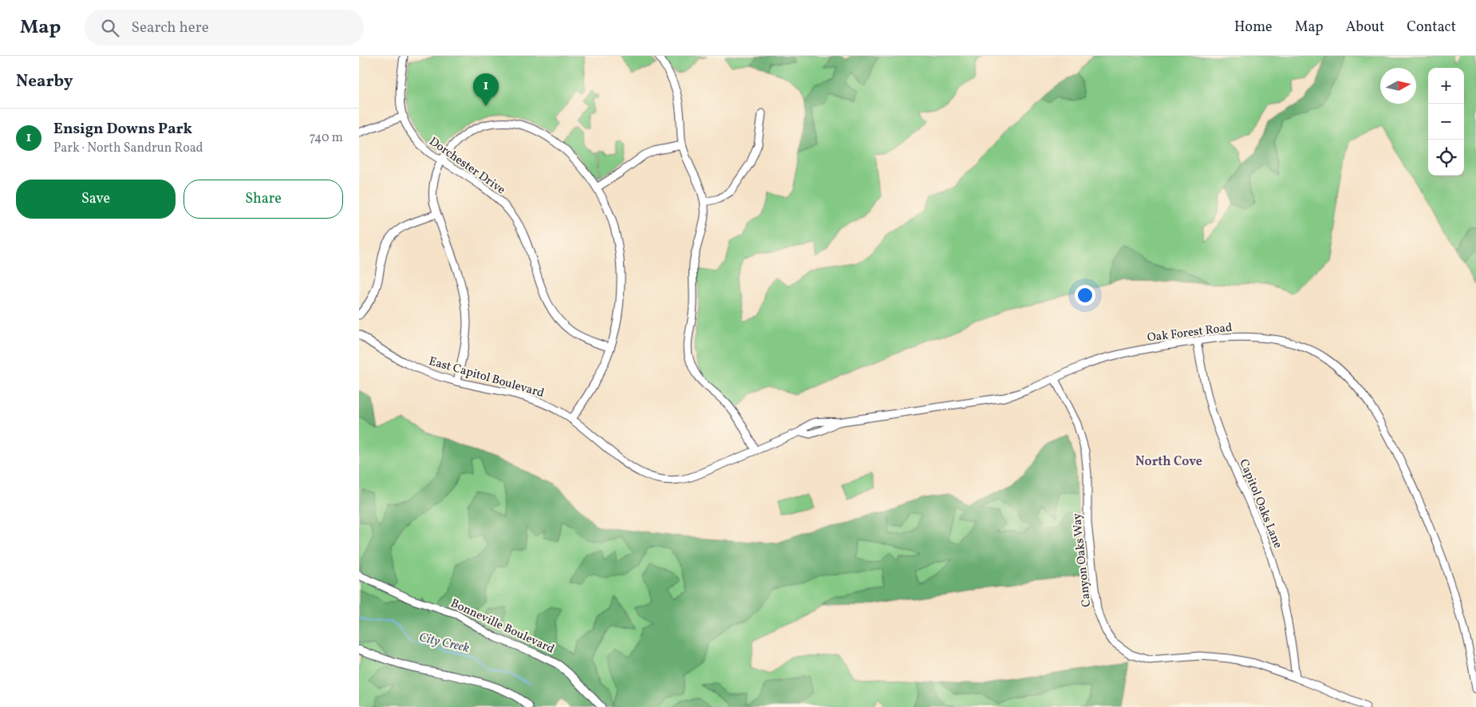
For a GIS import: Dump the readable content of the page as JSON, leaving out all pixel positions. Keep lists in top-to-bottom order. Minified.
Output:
{"streets":{"street":["Dorchester Drive","Oak Forest Road","East Capitol Boulevard","Capitol Oaks Lane","Canyon Oaks Way","Bonneville Boulevard"]},"crossings":[["Oak Forest Road","East Capitol Boulevard"],["Oak Forest Road","Capitol Oaks Lane"],["Oak Forest Road","Canyon Oaks Way"],["Capitol Oaks Lane","Canyon Oaks Way"]],"districts":["North Cove"],"water":["City Creek"],"north":"right","page":{"header":"Map","search":"Search here","nav":["Home","Map","About","Contact"],"heading":"Nearby","map_buttons":["+","−"],"pins":"1","list":[{"mark":"1","name":"Ensign Downs Park","note":"Park · North Sandrun Road","value":"740 m"}],"buttons":["Save","Share"]}}
